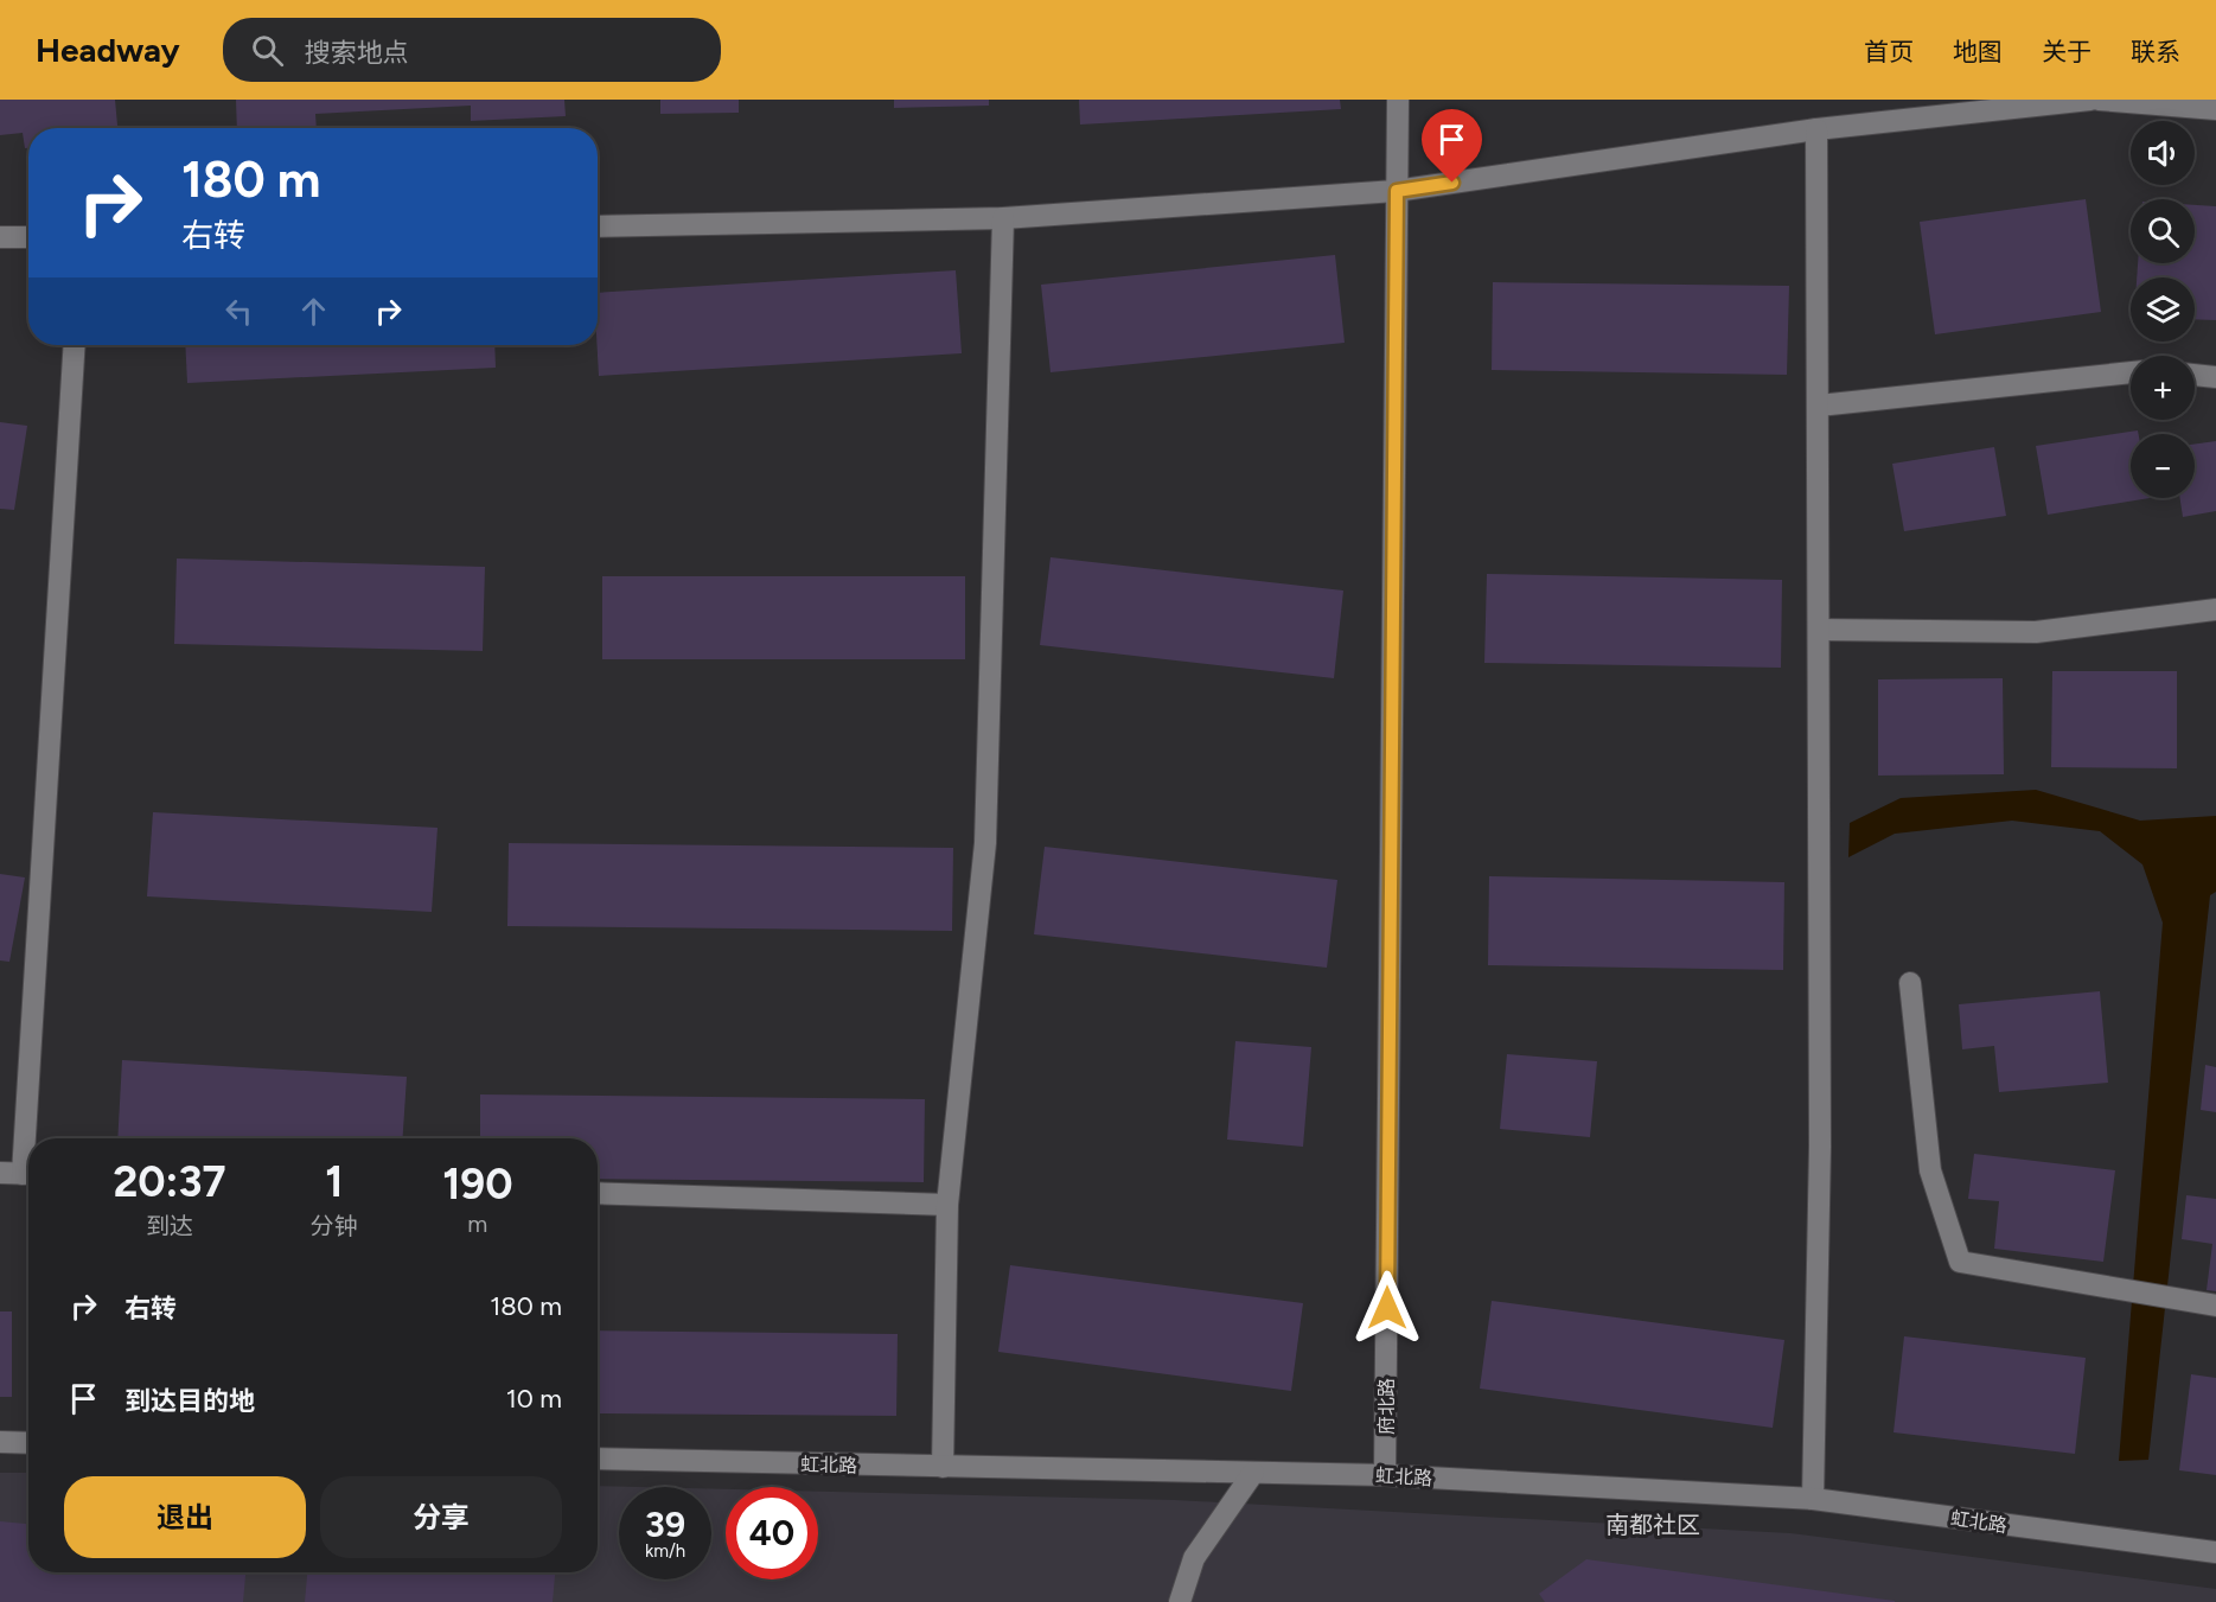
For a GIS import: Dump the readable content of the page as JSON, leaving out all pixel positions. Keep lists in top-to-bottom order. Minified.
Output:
{"streets":{"street":["府北路","虹北路"]},"crossings":[["府北路","虹北路"]],"districts":["南都社区"],"page":{"header":"Headway","search":"搜索地点","nav":["首页","地图","关于","联系"],"map_buttons":["+","−"],"turn":["180 m","右转"],"eta":["20:37","到达","1","分钟","190","m"],"list":[{"name":"右转","value":"180 m"},{"name":"到达目的地","value":"10 m"}],"buttons":["退出","分享"],"speed":"39 km/h","limit":"40"}}
